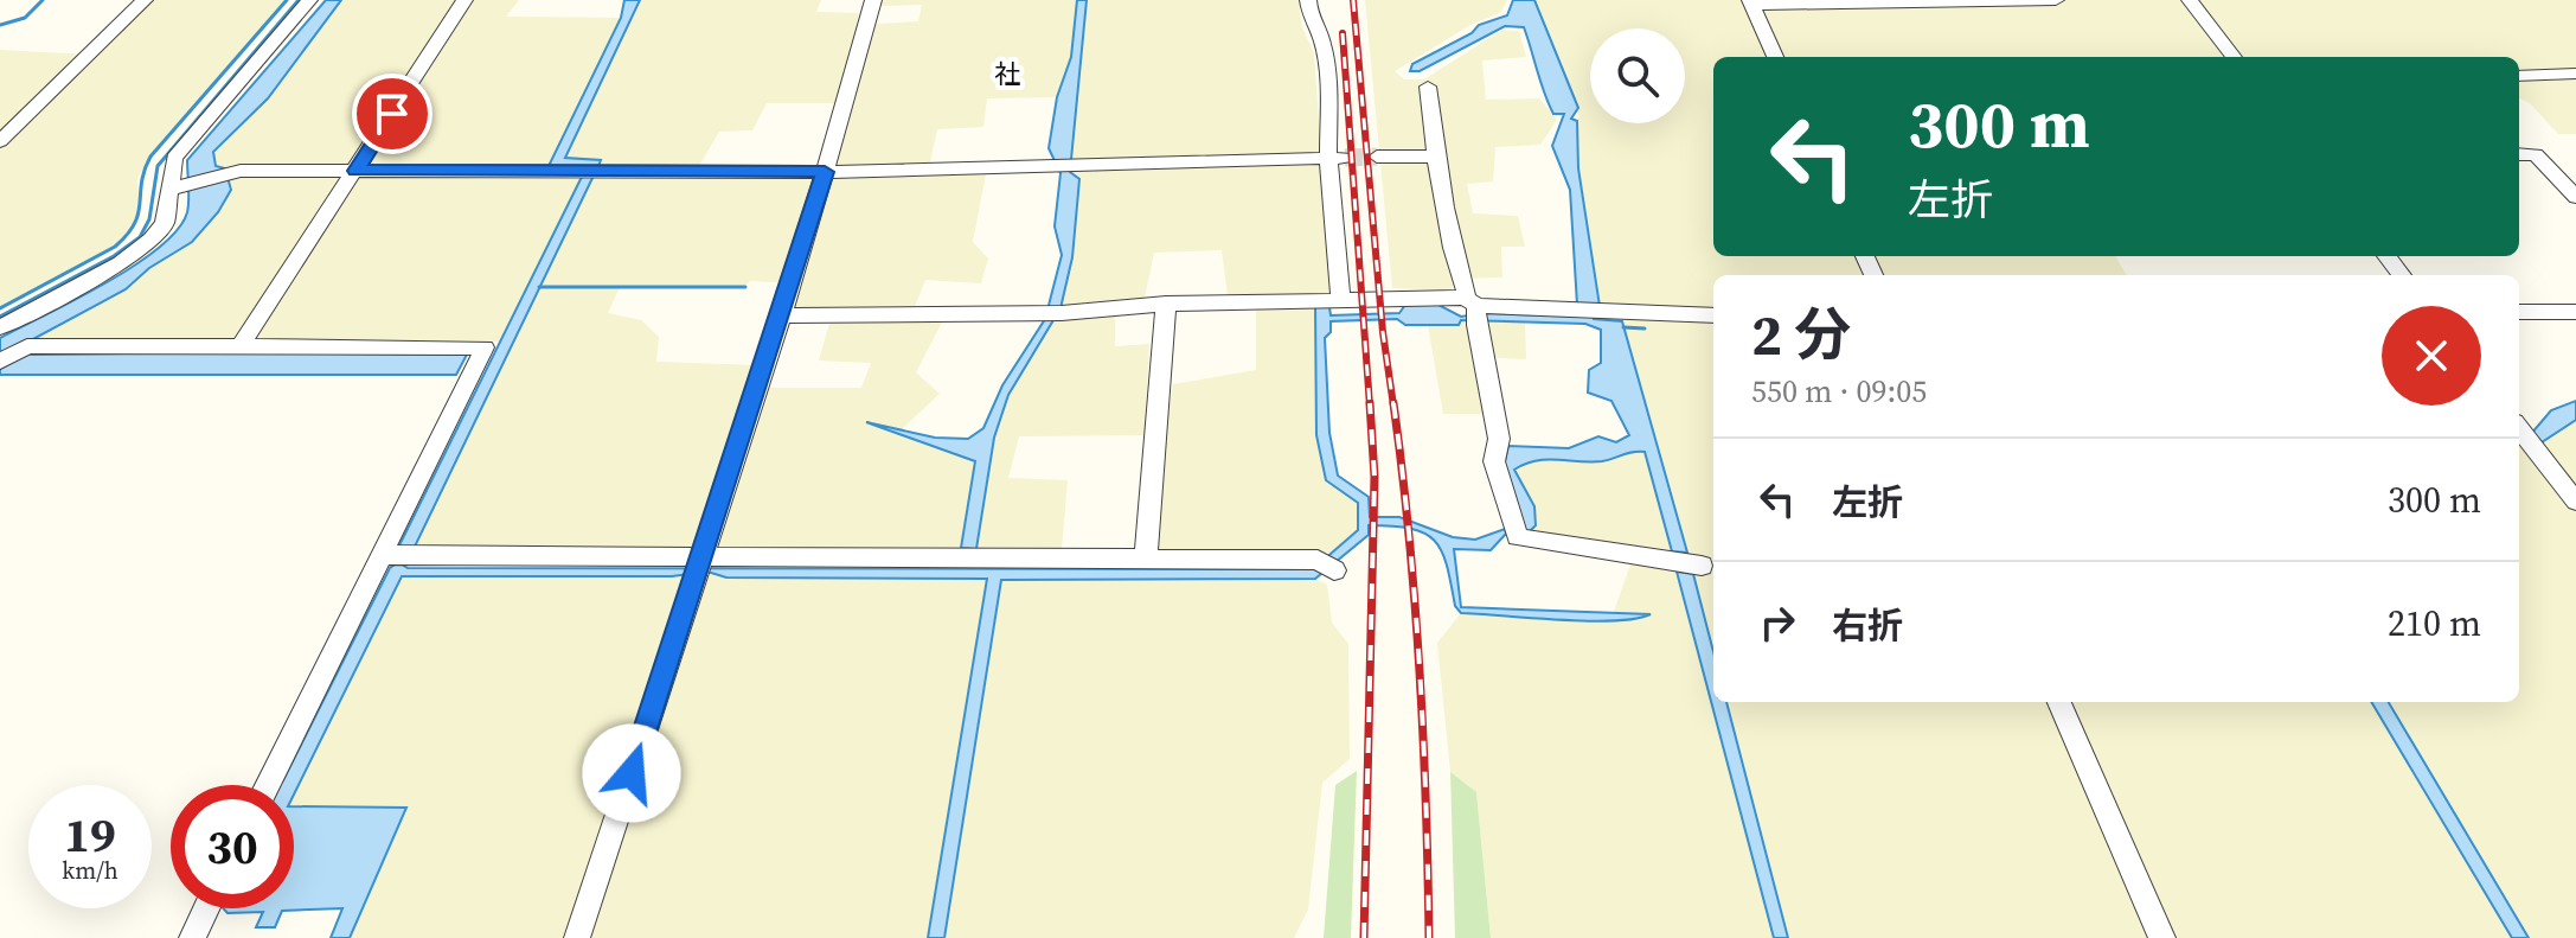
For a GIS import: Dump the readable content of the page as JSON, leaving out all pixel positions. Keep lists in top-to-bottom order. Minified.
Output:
{"districts":["社"],"page":{"turn":["300 m","左折"],"heading":["2 分","550 m · 09:05"],"list":[{"name":"左折","value":"300 m"},{"name":"右折","value":"210 m"}],"speed":"19 km/h","limit":"30"}}
